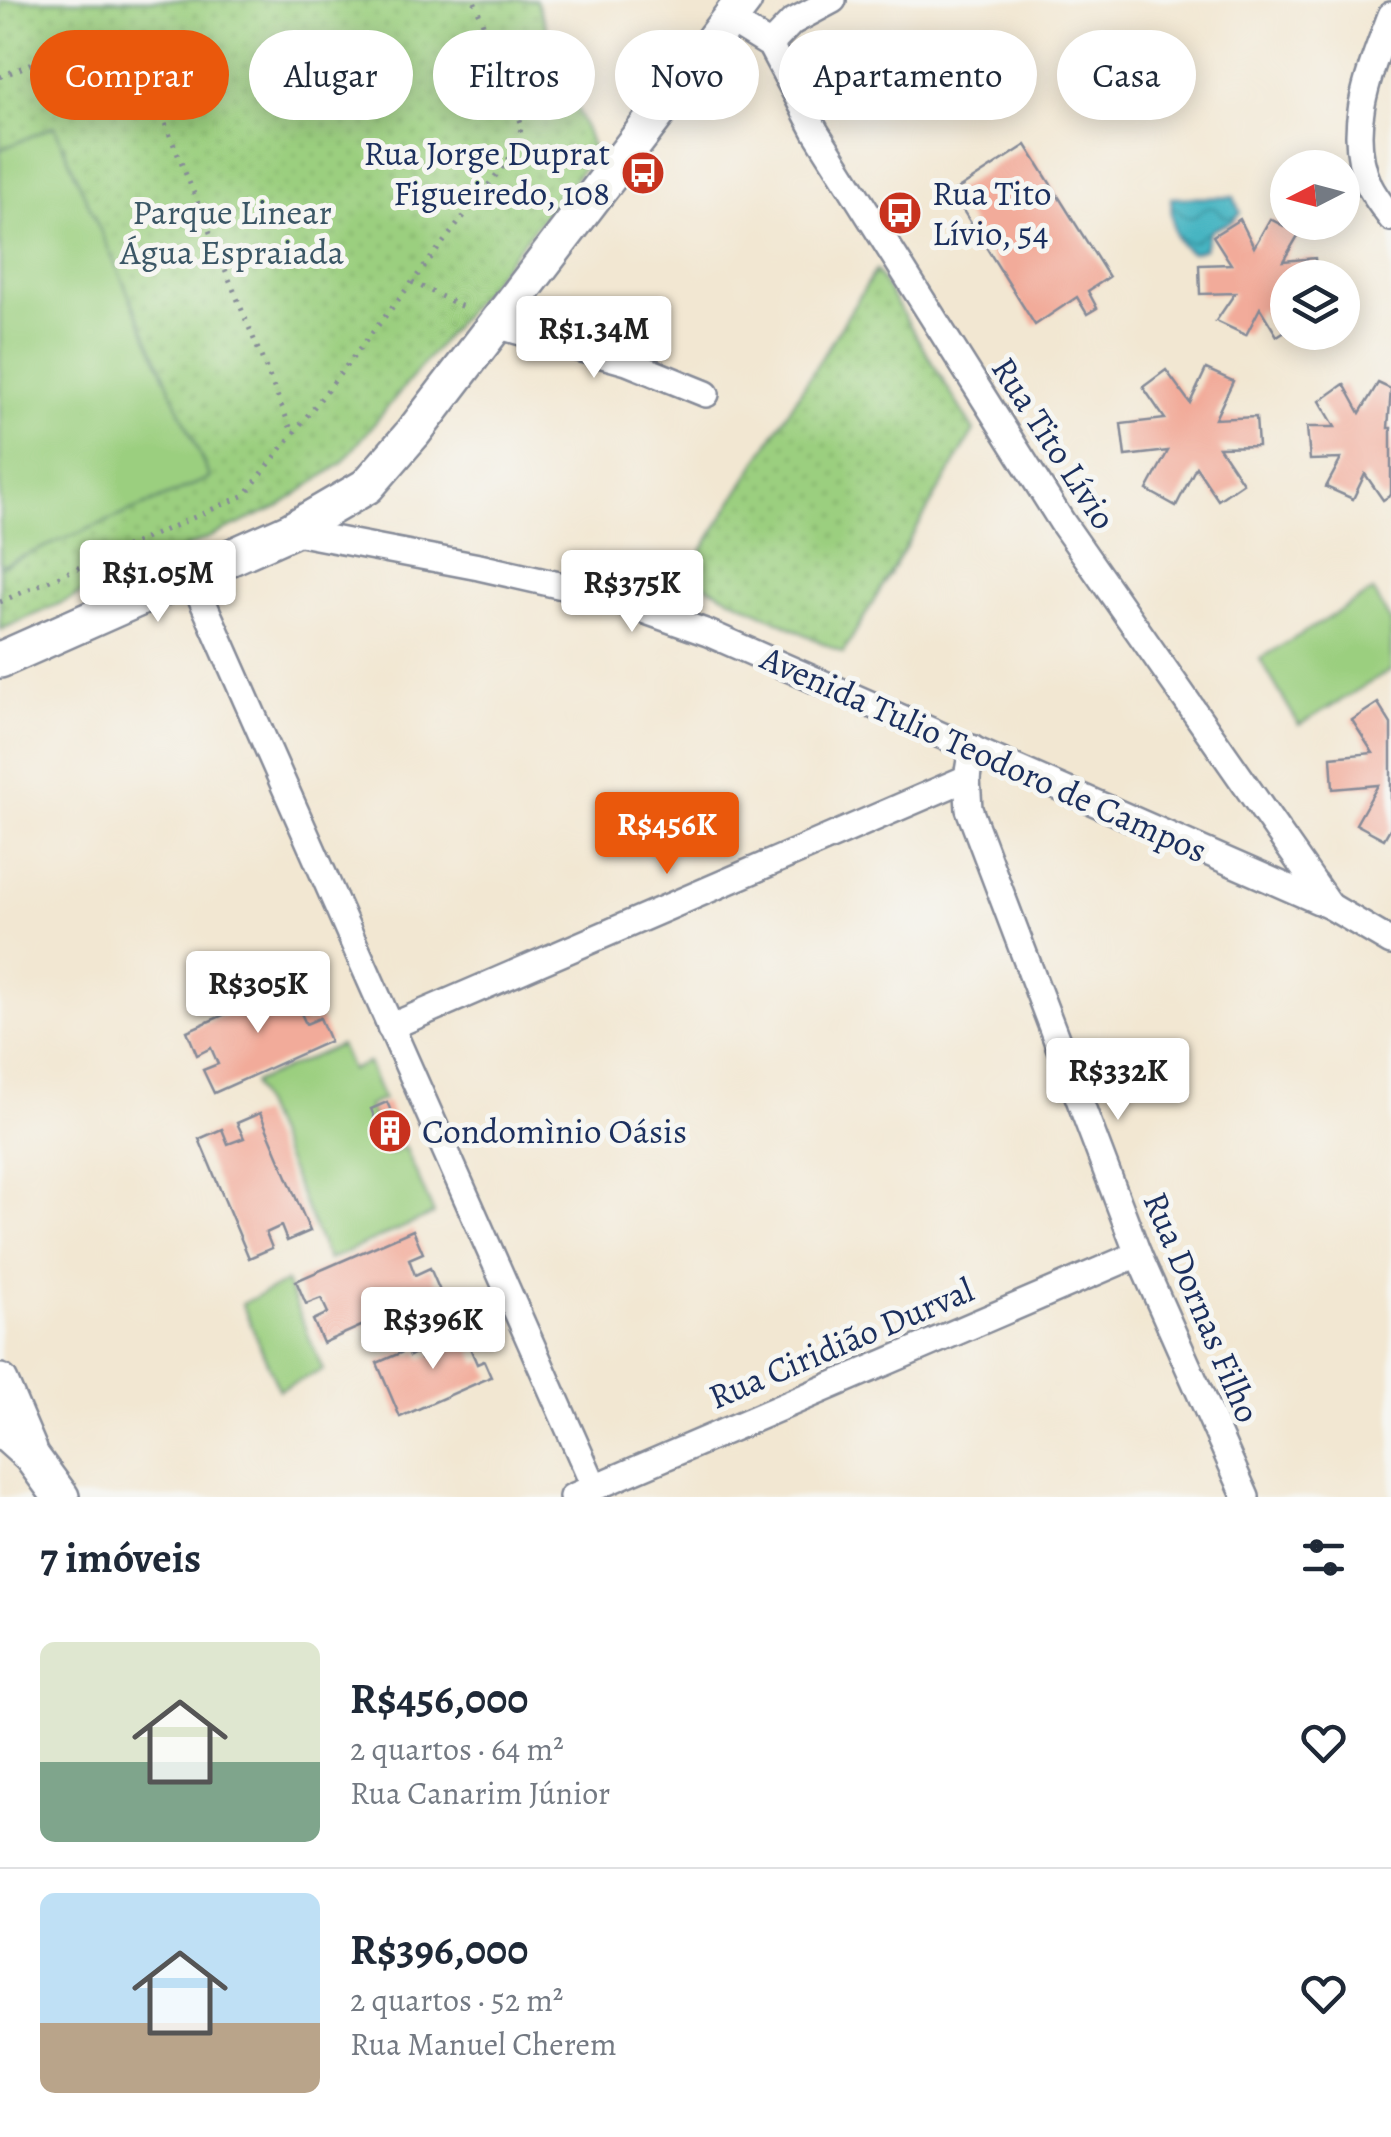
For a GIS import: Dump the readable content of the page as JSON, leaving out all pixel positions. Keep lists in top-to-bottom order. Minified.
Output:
{"streets":{"street":["Rua Tito Lívio","Avenida Tulio Teodoro de Campos","Rua Dornas Filho","Rua Ciridião Durval"]},"crossings":[["Rua Tito Lívio","Avenida Tulio Teodoro de Campos"],["Avenida Tulio Teodoro de Campos","Rua Dornas Filho"],["Rua Dornas Filho","Rua Ciridião Durval"]],"parks":["Parque Linear Água Espraiada"],"places":{"bus stop":["Rua Jorge Duprat Figueiredo, 108","Rua Tito Lívio, 54"],"building":["Condomìnio Oásis"]},"north":"left","page":{"chip":["Comprar","Alugar","Filtros","Novo","Apartamento","Casa"],"price":["R$1.34M","R$1.05M","R$375K","R$456K","R$305K","R$332K","R$396K"],"heading":"7 imóveis","list":[{"name":"R$456,000","note":"2 quartos · 64 m² · Rua Canarim Júnior"},{"name":"R$396,000","note":"2 quartos · 52 m² · Rua Manuel Cherem"}]}}
